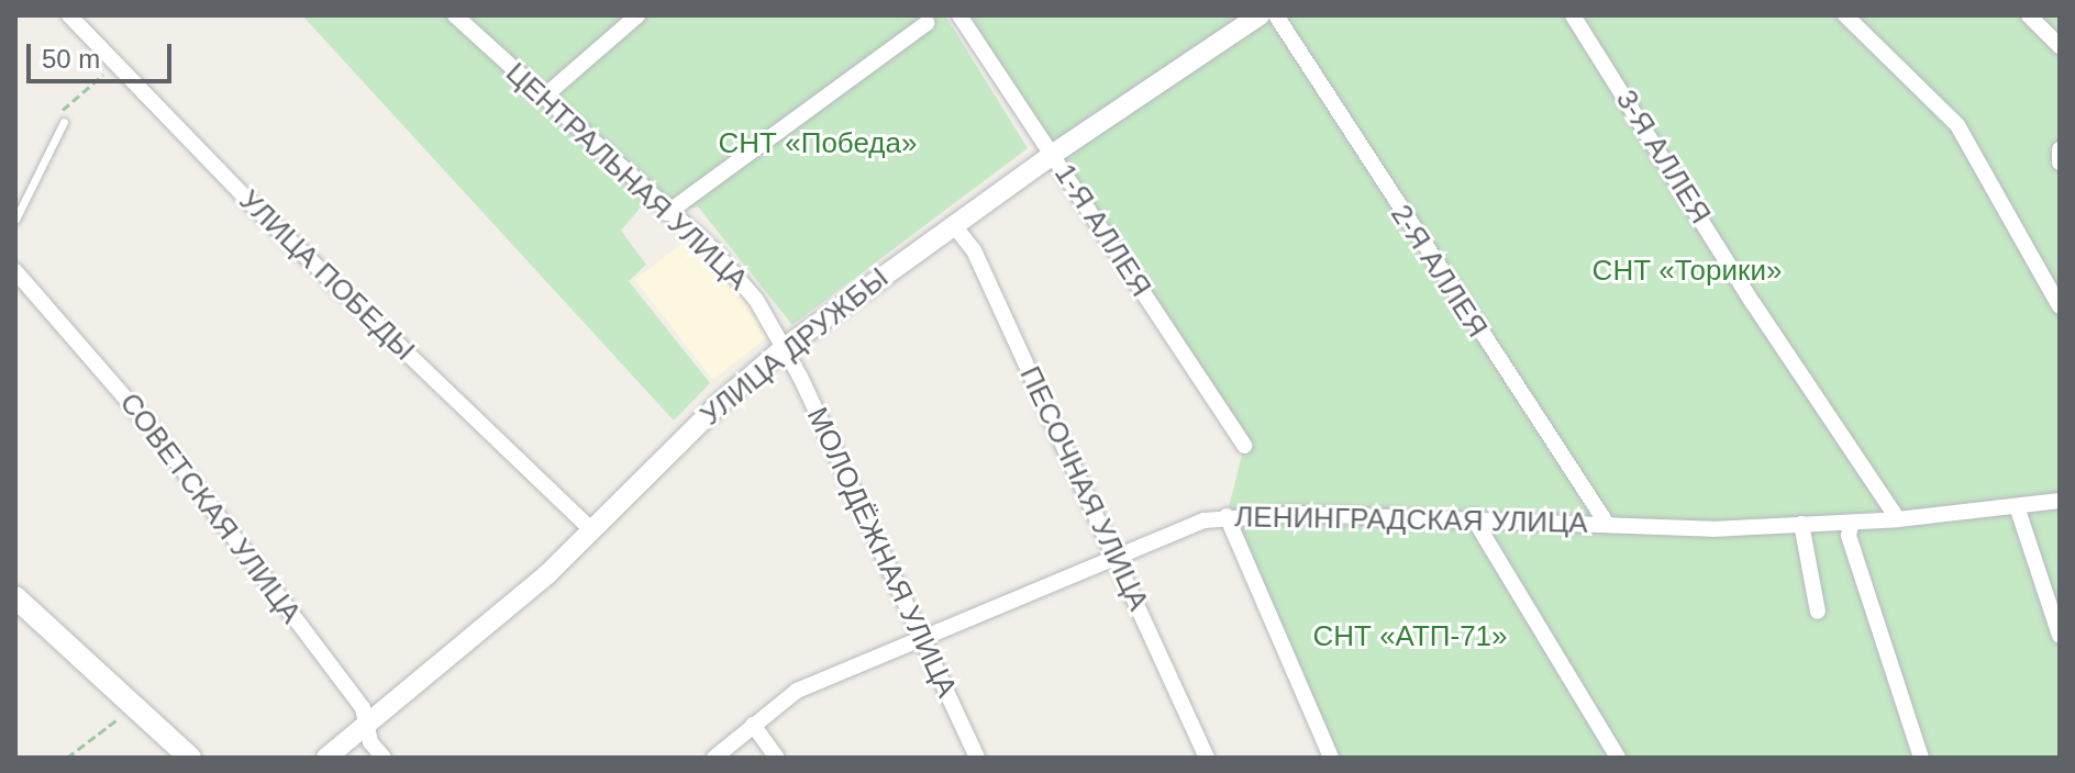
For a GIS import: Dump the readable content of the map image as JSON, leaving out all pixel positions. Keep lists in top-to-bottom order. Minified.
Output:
{"streets":{"street":["3-Я АЛЛЕЯ","ЦЕНТРАЛЬНАЯ УЛИЦА","1-Я АЛЛЕЯ","2-Я АЛЛЕЯ","УЛИЦА ПОБЕДЫ","УЛИЦА ДРУЖБЫ","ПЕСОЧНАЯ УЛИЦА","СОВЕТСКАЯ УЛИЦА","ЛЕНИНГРАДСКАЯ УЛИЦА","МОЛОДЁЖНАЯ УЛИЦА"]},"crossings":[["3-Я АЛЛЕЯ","ЛЕНИНГРАДСКАЯ УЛИЦА"],["ЦЕНТРАЛЬНАЯ УЛИЦА","УЛИЦА ДРУЖБЫ"],["ЦЕНТРАЛЬНАЯ УЛИЦА","МОЛОДЁЖНАЯ УЛИЦА"],["1-Я АЛЛЕЯ","УЛИЦА ДРУЖБЫ"],["2-Я АЛЛЕЯ","ЛЕНИНГРАДСКАЯ УЛИЦА"],["УЛИЦА ПОБЕДЫ","УЛИЦА ДРУЖБЫ"],["УЛИЦА ДРУЖБЫ","ПЕСОЧНАЯ УЛИЦА"],["УЛИЦА ДРУЖБЫ","СОВЕТСКАЯ УЛИЦА"],["УЛИЦА ДРУЖБЫ","МОЛОДЁЖНАЯ УЛИЦА"],["ПЕСОЧНАЯ УЛИЦА","ЛЕНИНГРАДСКАЯ УЛИЦА"],["ЛЕНИНГРАДСКАЯ УЛИЦА","МОЛОДЁЖНАЯ УЛИЦА"]],"parks":["СНТ «Победа»","СНТ «Торики»","СНТ «АТП-71»"],"scale_bar":"50 m"}
